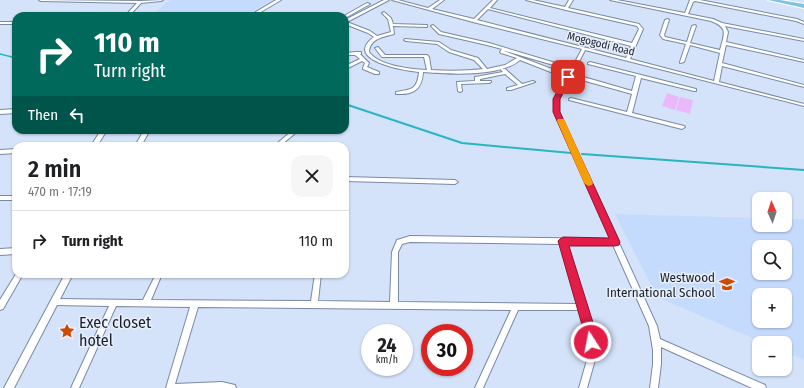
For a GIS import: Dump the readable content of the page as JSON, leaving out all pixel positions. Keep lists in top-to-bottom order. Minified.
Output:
{"streets":{"street":["Mogogodi Road"]},"places":{"school or university":["Westwood International School"],"place":["Exec closet hotel"]},"north":"top","page":{"turn":["110 m","Turn right"],"then":"Then","heading":["2 min","470 m · 17:19"],"map_buttons":["+","−"],"list":[{"name":"Turn right","value":"110 m"}],"speed":"24 km/h","limit":"30"}}
